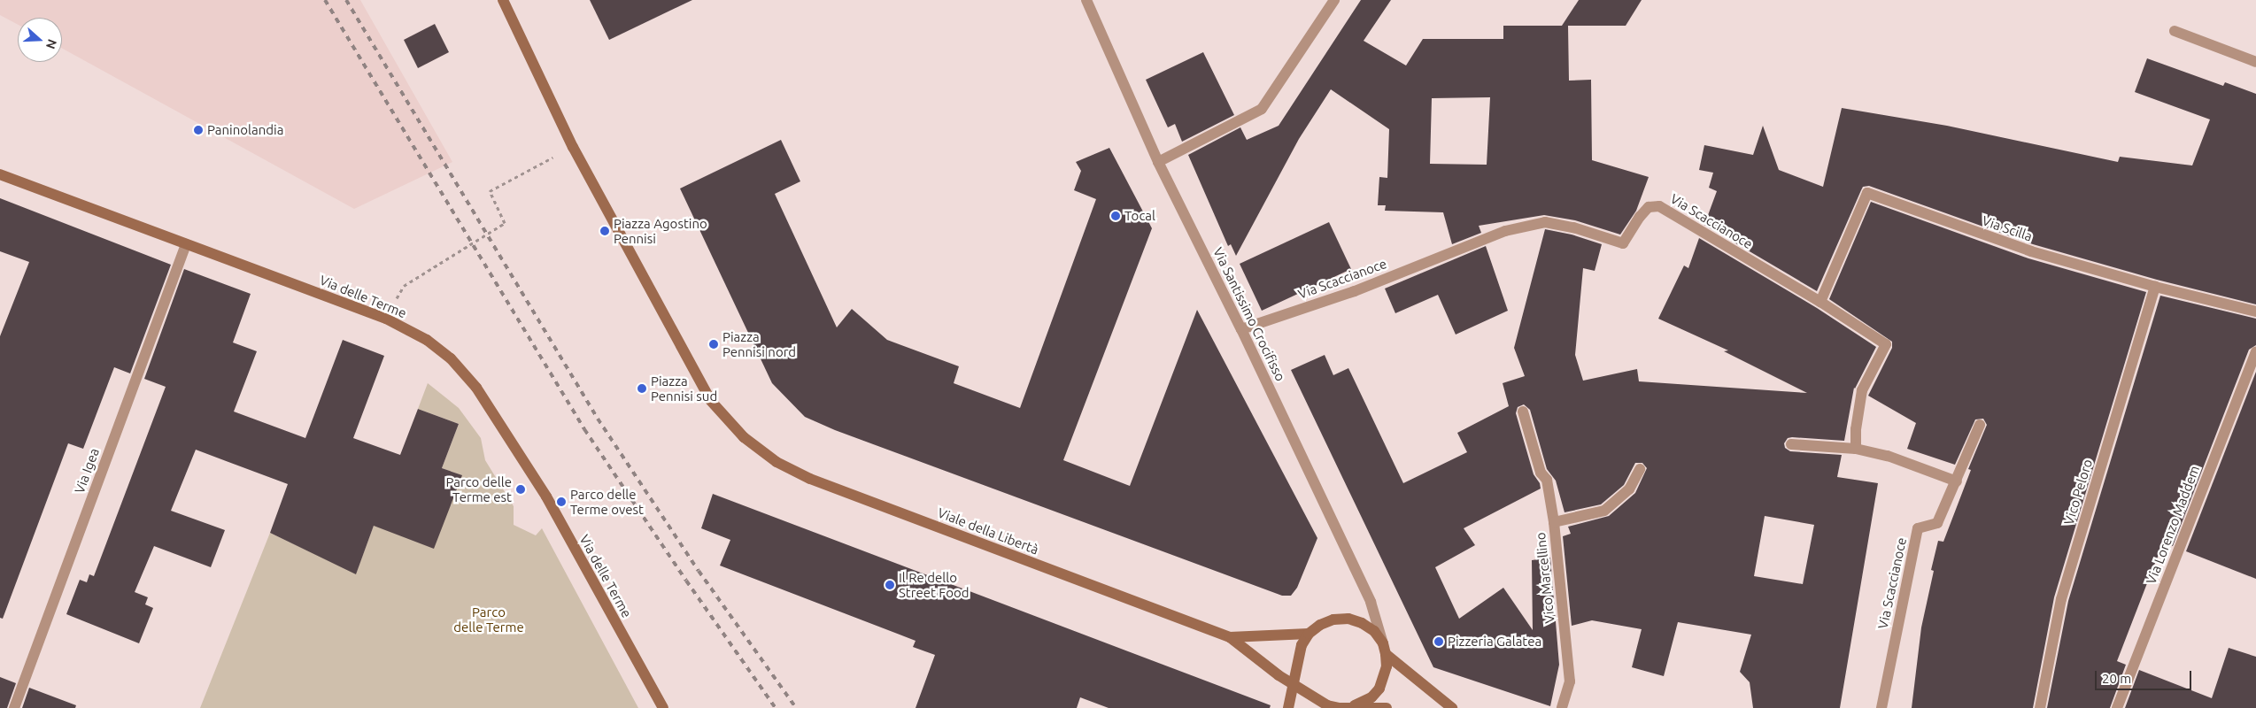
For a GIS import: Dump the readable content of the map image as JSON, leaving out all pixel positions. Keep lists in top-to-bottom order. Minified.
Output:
{"streets":{"street":["Via Scaccianoce","Via Scilla","Via delle Terme","Via Santissimo Crocifisso","Via Igea","Vico Peloro","Via Lorenzo Maddem","Viale della Libertà","Vico Marcellino"]},"crossings":[["Via Scaccianoce","Via Scilla"],["Via Scaccianoce","Via Santissimo Crocifisso"],["Via Scilla","Vico Peloro"],["Via delle Terme","Via Igea"]],"parks":["Parco delle Terme"],"places":["Paninolandia","Tocal","Piazza Agostino Pennisi","Piazza Pennisi nord","Piazza Pennisi sud","Parco delle Terme est","Parco delle Terme ovest","Il Re dello Street Food","Pizzeria Galatea"],"scale_bar":"20 m","north":"right"}
